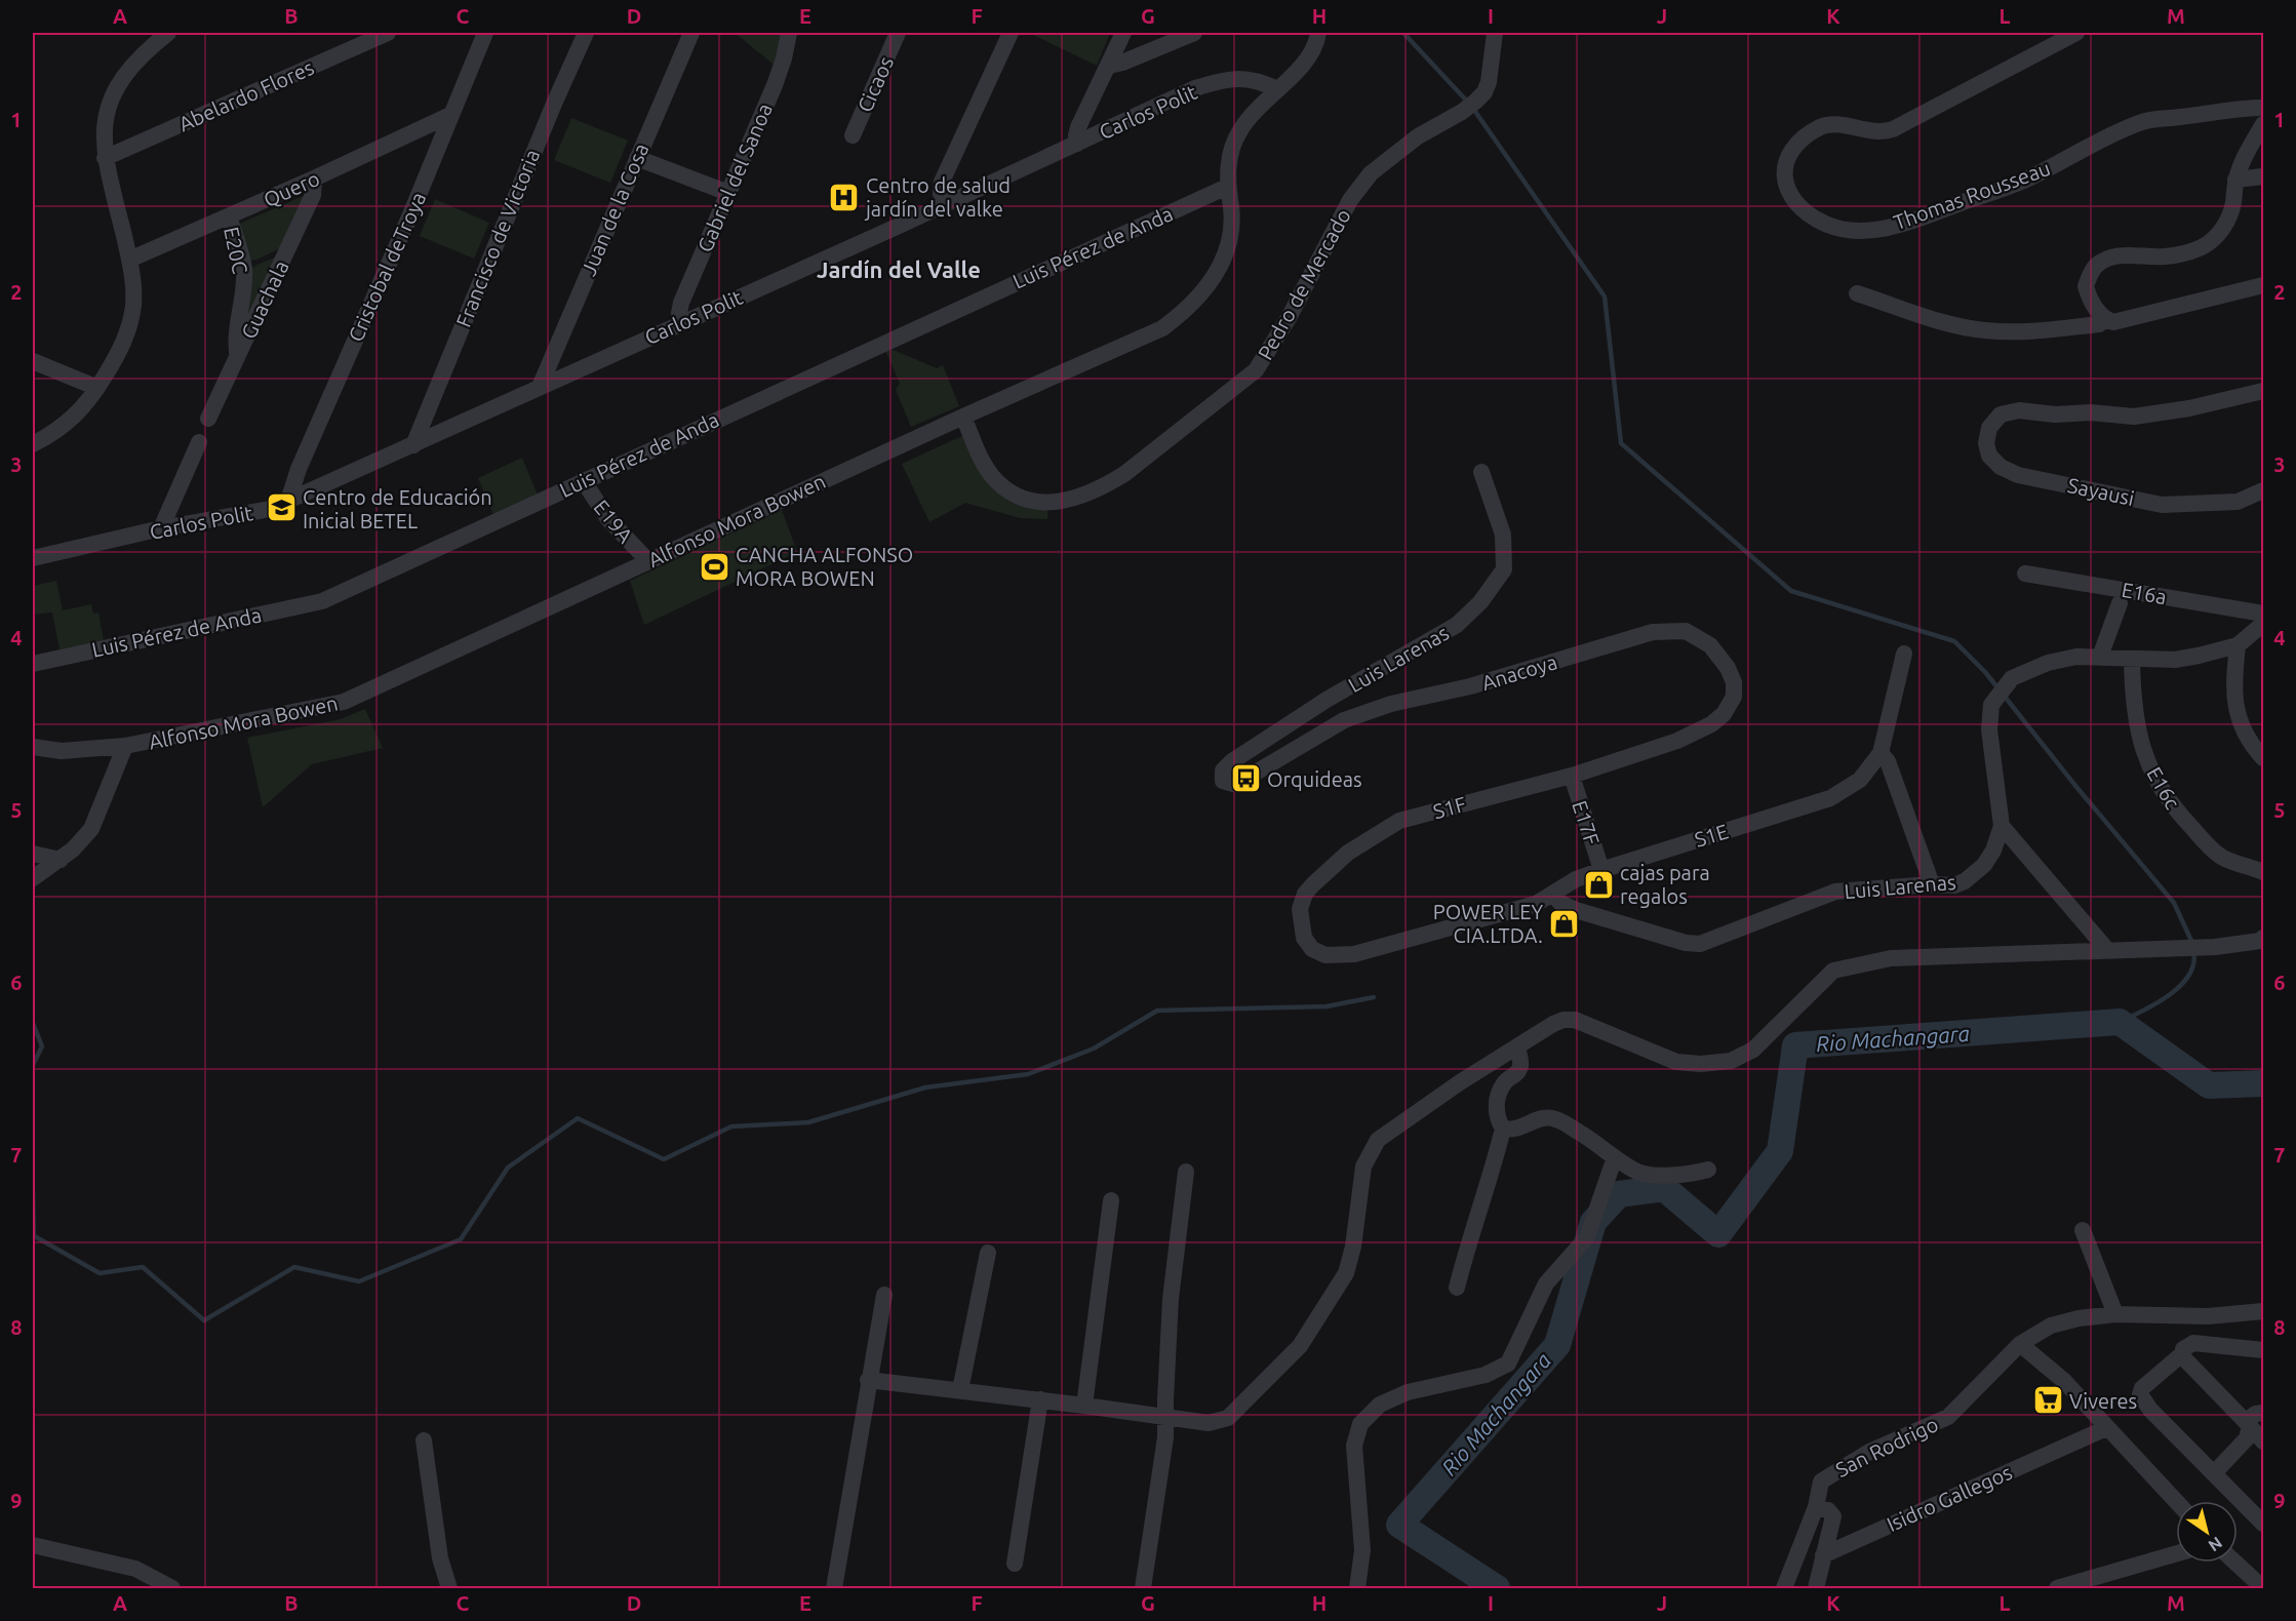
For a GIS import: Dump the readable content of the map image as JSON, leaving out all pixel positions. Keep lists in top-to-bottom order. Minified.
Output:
{"streets":{"street":["Cicaos","Abelardo Flores","Carlos Polit","Gabriel del Sanoa","Quero","Thomas Rousseau","Juan de la Cosa","Francisco de Victoria","Luis Pérez de Anda","E20C","Cristobal deTroya","Pedro de Mercado","Guachala","Sayausi","Alfonso Mora Bowen","E19A","E16a","Luis Larenas","Anacoya","E16c","S1F","E17F","S1E","San Rodrigo","Isidro Gallegos"]},"crossings":[["Carlos Polit","Gabriel del Sanoa"],["Carlos Polit","Juan de la Cosa"],["Carlos Polit","Francisco de Victoria"],["Carlos Polit","Cristobal deTroya"],["Carlos Polit","Alfonso Mora Bowen"],["Quero","E20C"],["Quero","Cristobal deTroya"],["Quero","Guachala"],["Luis Pérez de Anda","Alfonso Mora Bowen"],["Luis Pérez de Anda","E19A"],["E20C","Guachala"],["Pedro de Mercado","Alfonso Mora Bowen"],["Alfonso Mora Bowen","E19A"],["Luis Larenas","Anacoya"],["Luis Larenas","E16c"],["Luis Larenas","S1E"],["Anacoya","S1F"],["S1F","E17F"],["S1F","S1E"],["E17F","S1E"]],"districts":["Jardín del Valle"],"water":["Rio Machangara"],"places":{"hospital":["Centro de salud jardín del valke"],"school or university":["Centro de Educación Inicial BETEL"],"sports":["CANCHA ALFONSO MORA BOWEN"],"bus stop":["Orquideas"],"shop":["cajas para regalos","POWER LEY CIA.LTDA."],"supermarket":["Viveres"]},"north":"bottom right","grid":{"columns":["A","B","C","D","E","F","G","H","I","J","K","L","M"],"rows":["1","2","3","4","5","6","7","8","9"]}}
